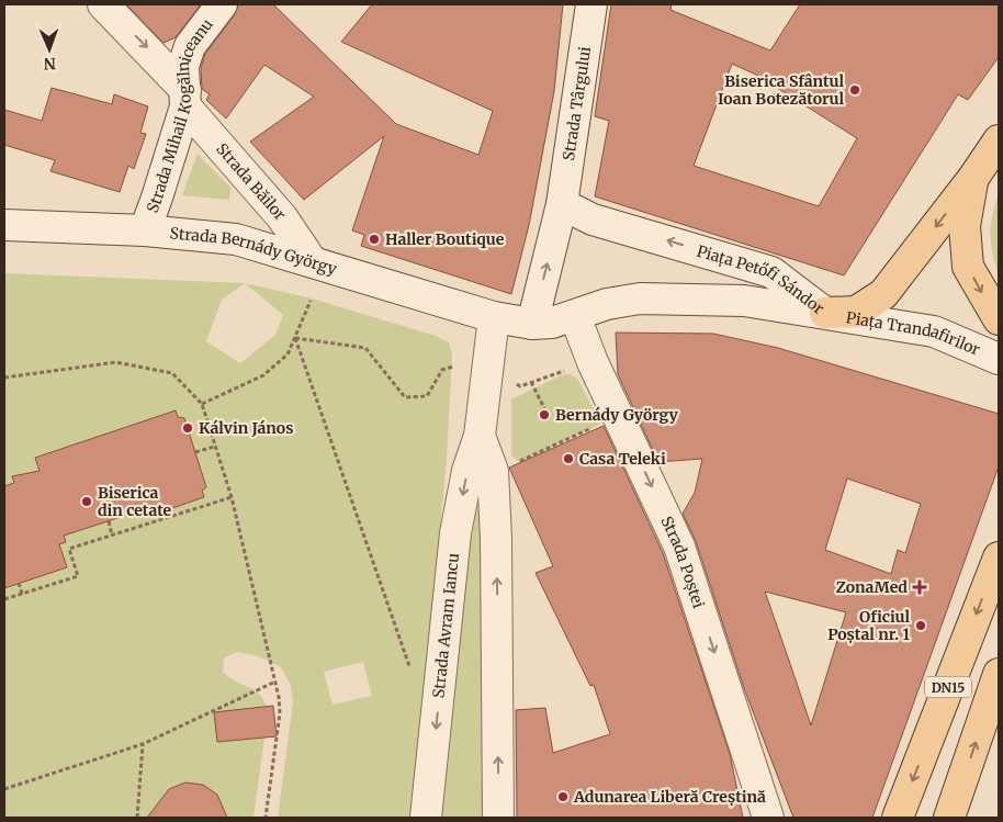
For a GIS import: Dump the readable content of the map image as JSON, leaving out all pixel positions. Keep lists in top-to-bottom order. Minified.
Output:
{"streets":{"main road":["DN15"],"street":["Strada Târgului","Strada Mihail Kogălniceanu","Strada Băilor","Strada Bernády György","Piața Petőfi Sándor","Piața Trandafirilor","Strada Poștei","Strada Avram Iancu"]},"crossings":[["Strada Târgului","Piața Petőfi Sándor"],["Strada Mihail Kogălniceanu","Strada Băilor"],["Strada Mihail Kogălniceanu","Strada Bernády György"],["Strada Băilor","Strada Bernády György"],["Strada Bernády György","Piața Petőfi Sándor"],["Strada Bernády György","Strada Avram Iancu"],["Piața Petőfi Sándor","Piața Trandafirilor"],["Piața Petőfi Sándor","Strada Poștei"],["Piața Petőfi Sándor","Strada Avram Iancu"]],"one_way":["Strada Poștei"],"places":{"other":["Biserica Sfântul Ioan Botezătorul","Haller Boutique","Bernády György","Kálvin János","Casa Teleki","Biserica din cetate","Oficiul Poștal nr. 1","Adunarea Liberă Creștină"],"health":["ZonaMed"]},"north":"bottom"}
